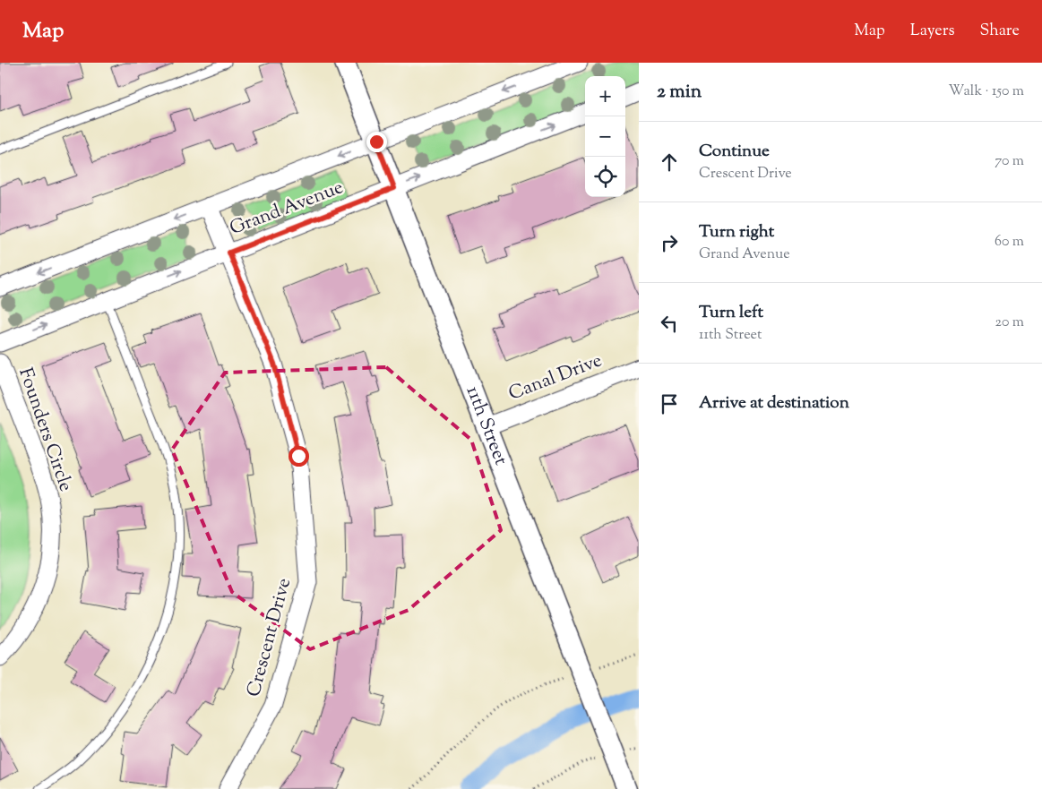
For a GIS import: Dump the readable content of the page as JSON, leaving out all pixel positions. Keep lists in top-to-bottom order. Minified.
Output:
{"streets":{"street":["Grand Avenue","Canal Drive","11th Street","Founders Circle","Crescent Drive"]},"crossings":[["Grand Avenue","11th Street"],["Grand Avenue","Crescent Drive"],["Canal Drive","11th Street"]],"page":{"header":"Map","nav":["Map","Layers","Share"],"heading":["2 min","Walk · 150 m"],"map_buttons":["+","−"],"list":[["Continue","Crescent Drive","70 m"],["Turn right","Grand Avenue","60 m"],["Turn left","11th Street","20 m"],"Arrive at destination"]}}
